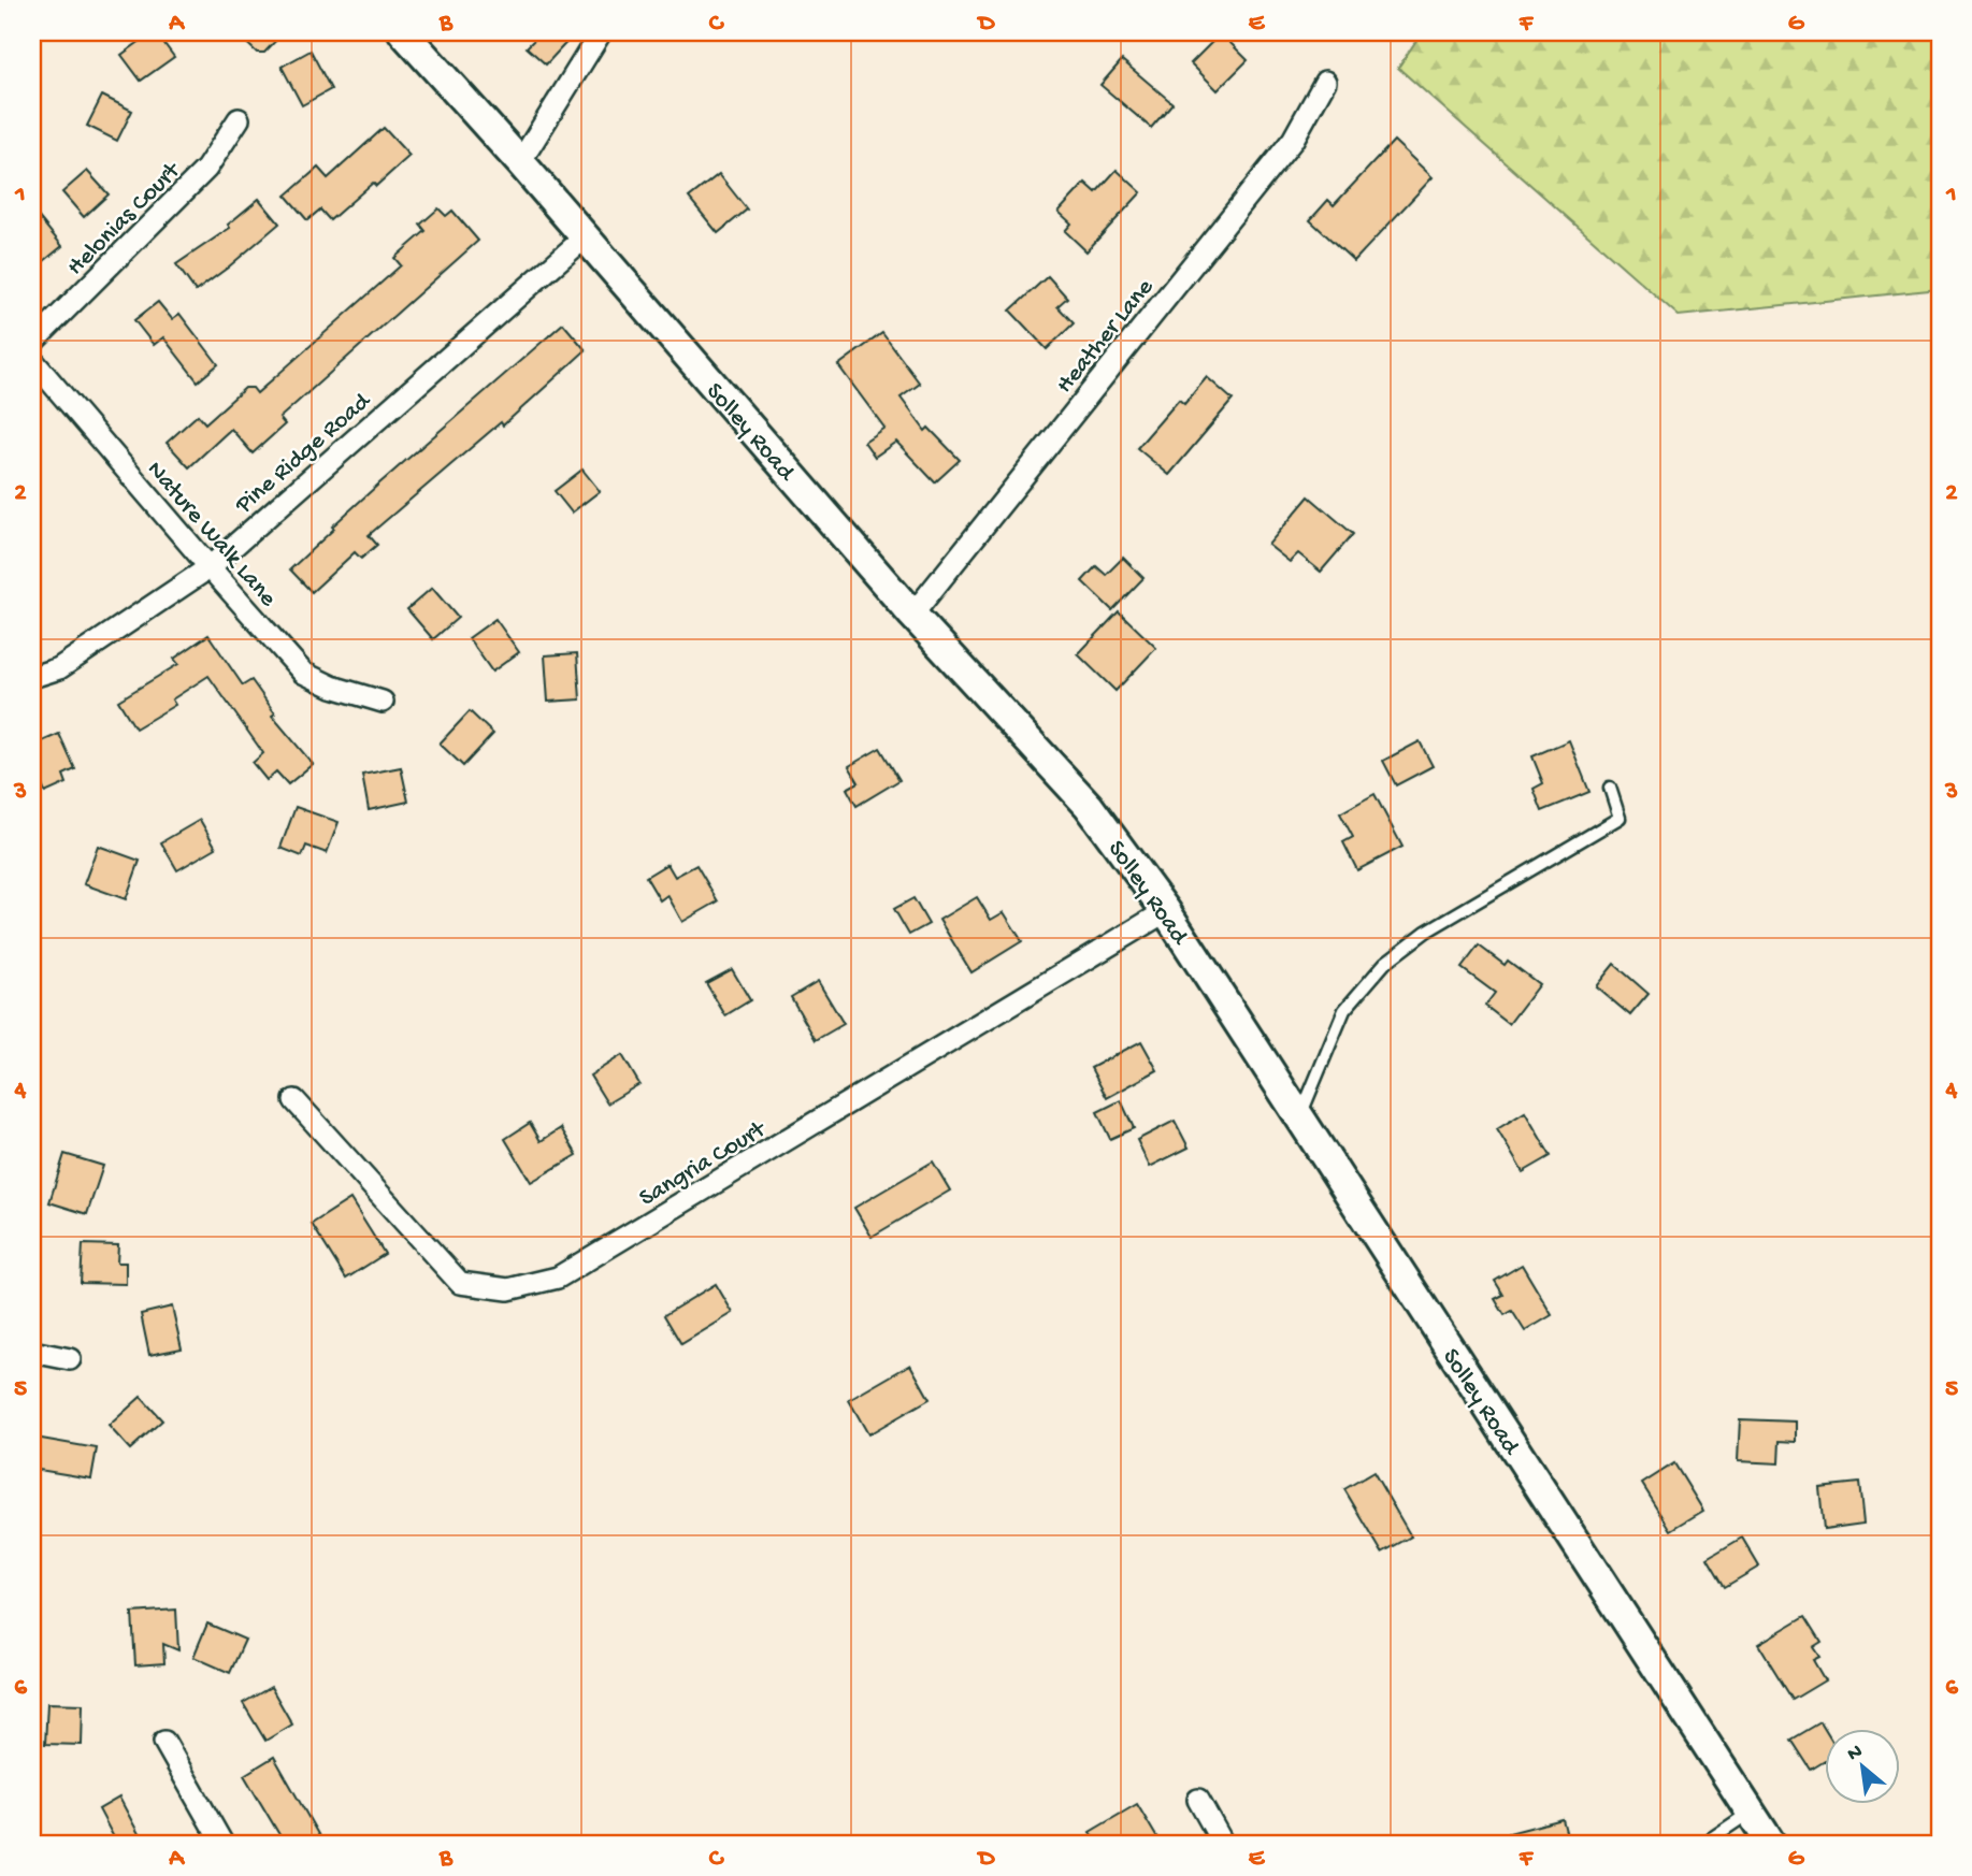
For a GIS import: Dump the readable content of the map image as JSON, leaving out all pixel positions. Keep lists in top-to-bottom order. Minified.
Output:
{"streets":{"main road":["Solley Road"],"street":["Helonias Court","Heather Lane","Pine Ridge Road","Nature Walk Lane","Sangria Court"]},"crossings":[["Heather Lane","Solley Road"],["Solley Road","Pine Ridge Road"],["Solley Road","Sangria Court"],["Pine Ridge Road","Nature Walk Lane"]],"north":"top left","grid":{"columns":["A","B","C","D","E","F","G"],"rows":["1","2","3","4","5","6"]}}
